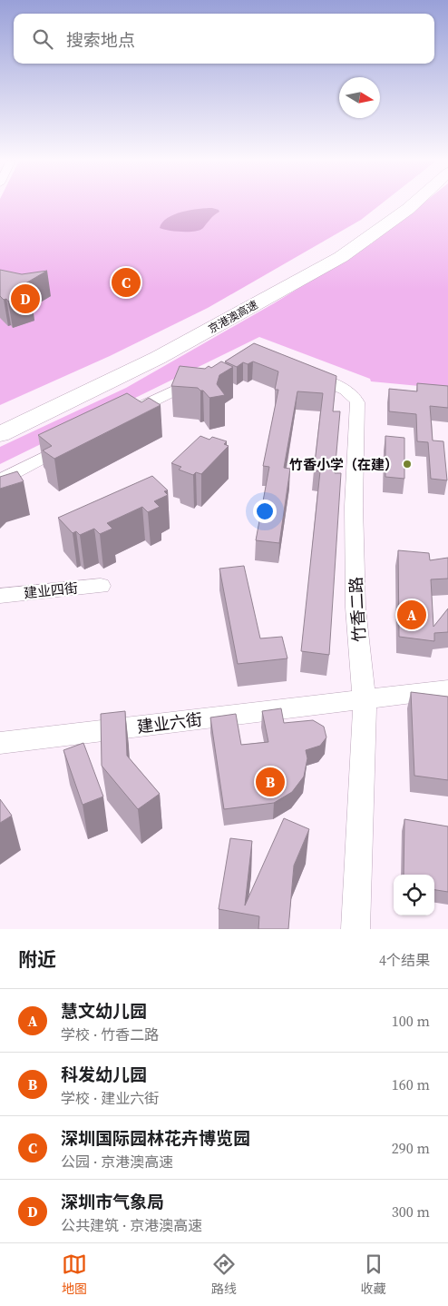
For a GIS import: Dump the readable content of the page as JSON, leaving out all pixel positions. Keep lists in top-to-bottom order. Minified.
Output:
{"streets":{"highway":["京港澳高速"],"street":["建业四街","竹香二路","建业六街"]},"crossings":[["竹香二路","建业六街"]],"places":["竹香小学（在建）"],"north":"right","page":{"search":"搜索地点","pins":["C","D","A","B"],"heading":["附近","4个结果"],"list":[{"mark":"A","name":"慧文幼儿园","note":"学校 · 竹香二路","value":"100 m"},{"mark":"B","name":"科发幼儿园","note":"学校 · 建业六街","value":"160 m"},{"mark":"C","name":"深圳国际园林花卉博览园","note":"公园 · 京港澳高速","value":"290 m"},{"mark":"D","name":"深圳市气象局","note":"公共建筑 · 京港澳高速","value":"300 m"}],"nav":["地图","路线","收藏"]}}
